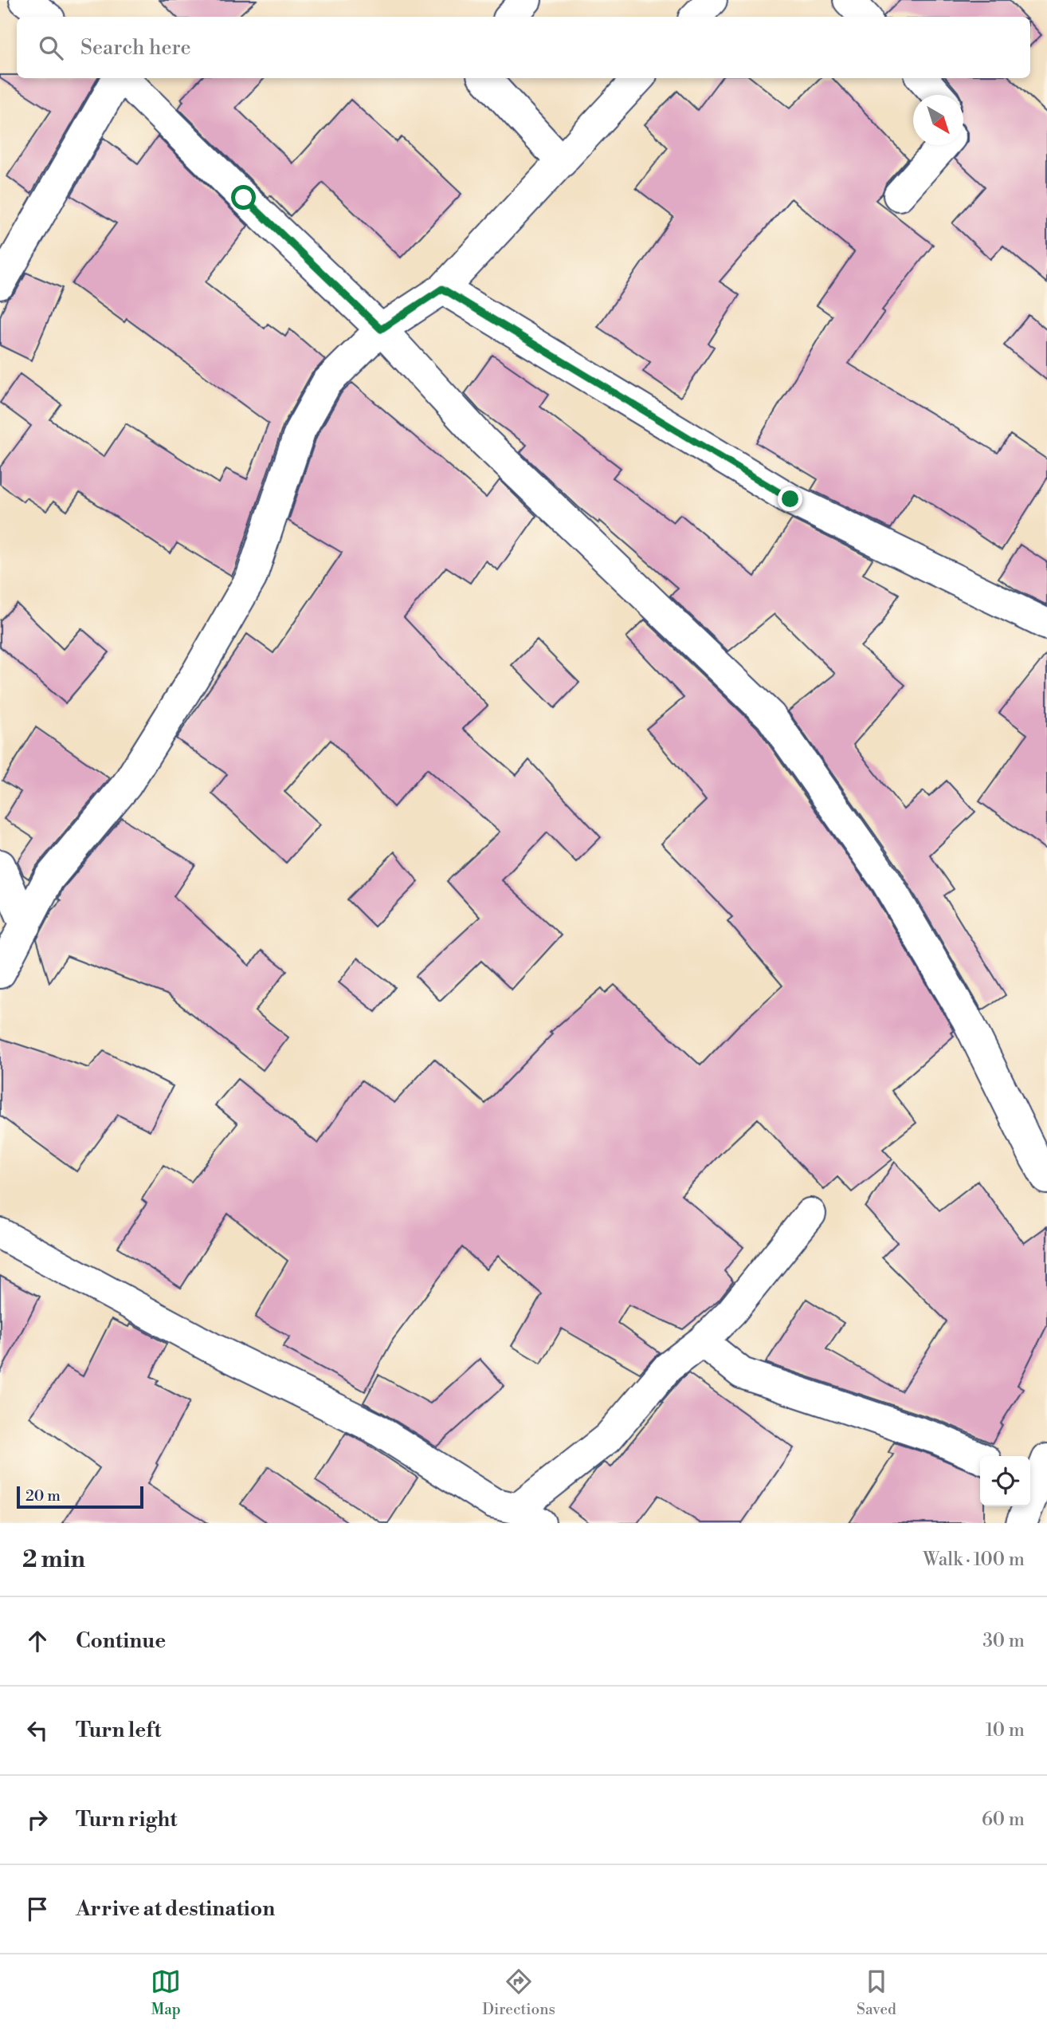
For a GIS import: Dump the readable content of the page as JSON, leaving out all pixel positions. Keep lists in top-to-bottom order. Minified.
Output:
{"scale_bar":"20 m","north":"bottom right","page":{"search":"Search here","scale":"20 m","heading":["2 min","Walk · 100 m"],"list":[["Continue","30 m"],["Turn left","10 m"],["Turn right","60 m"],"Arrive at destination"],"nav":["Map","Directions","Saved"]}}
